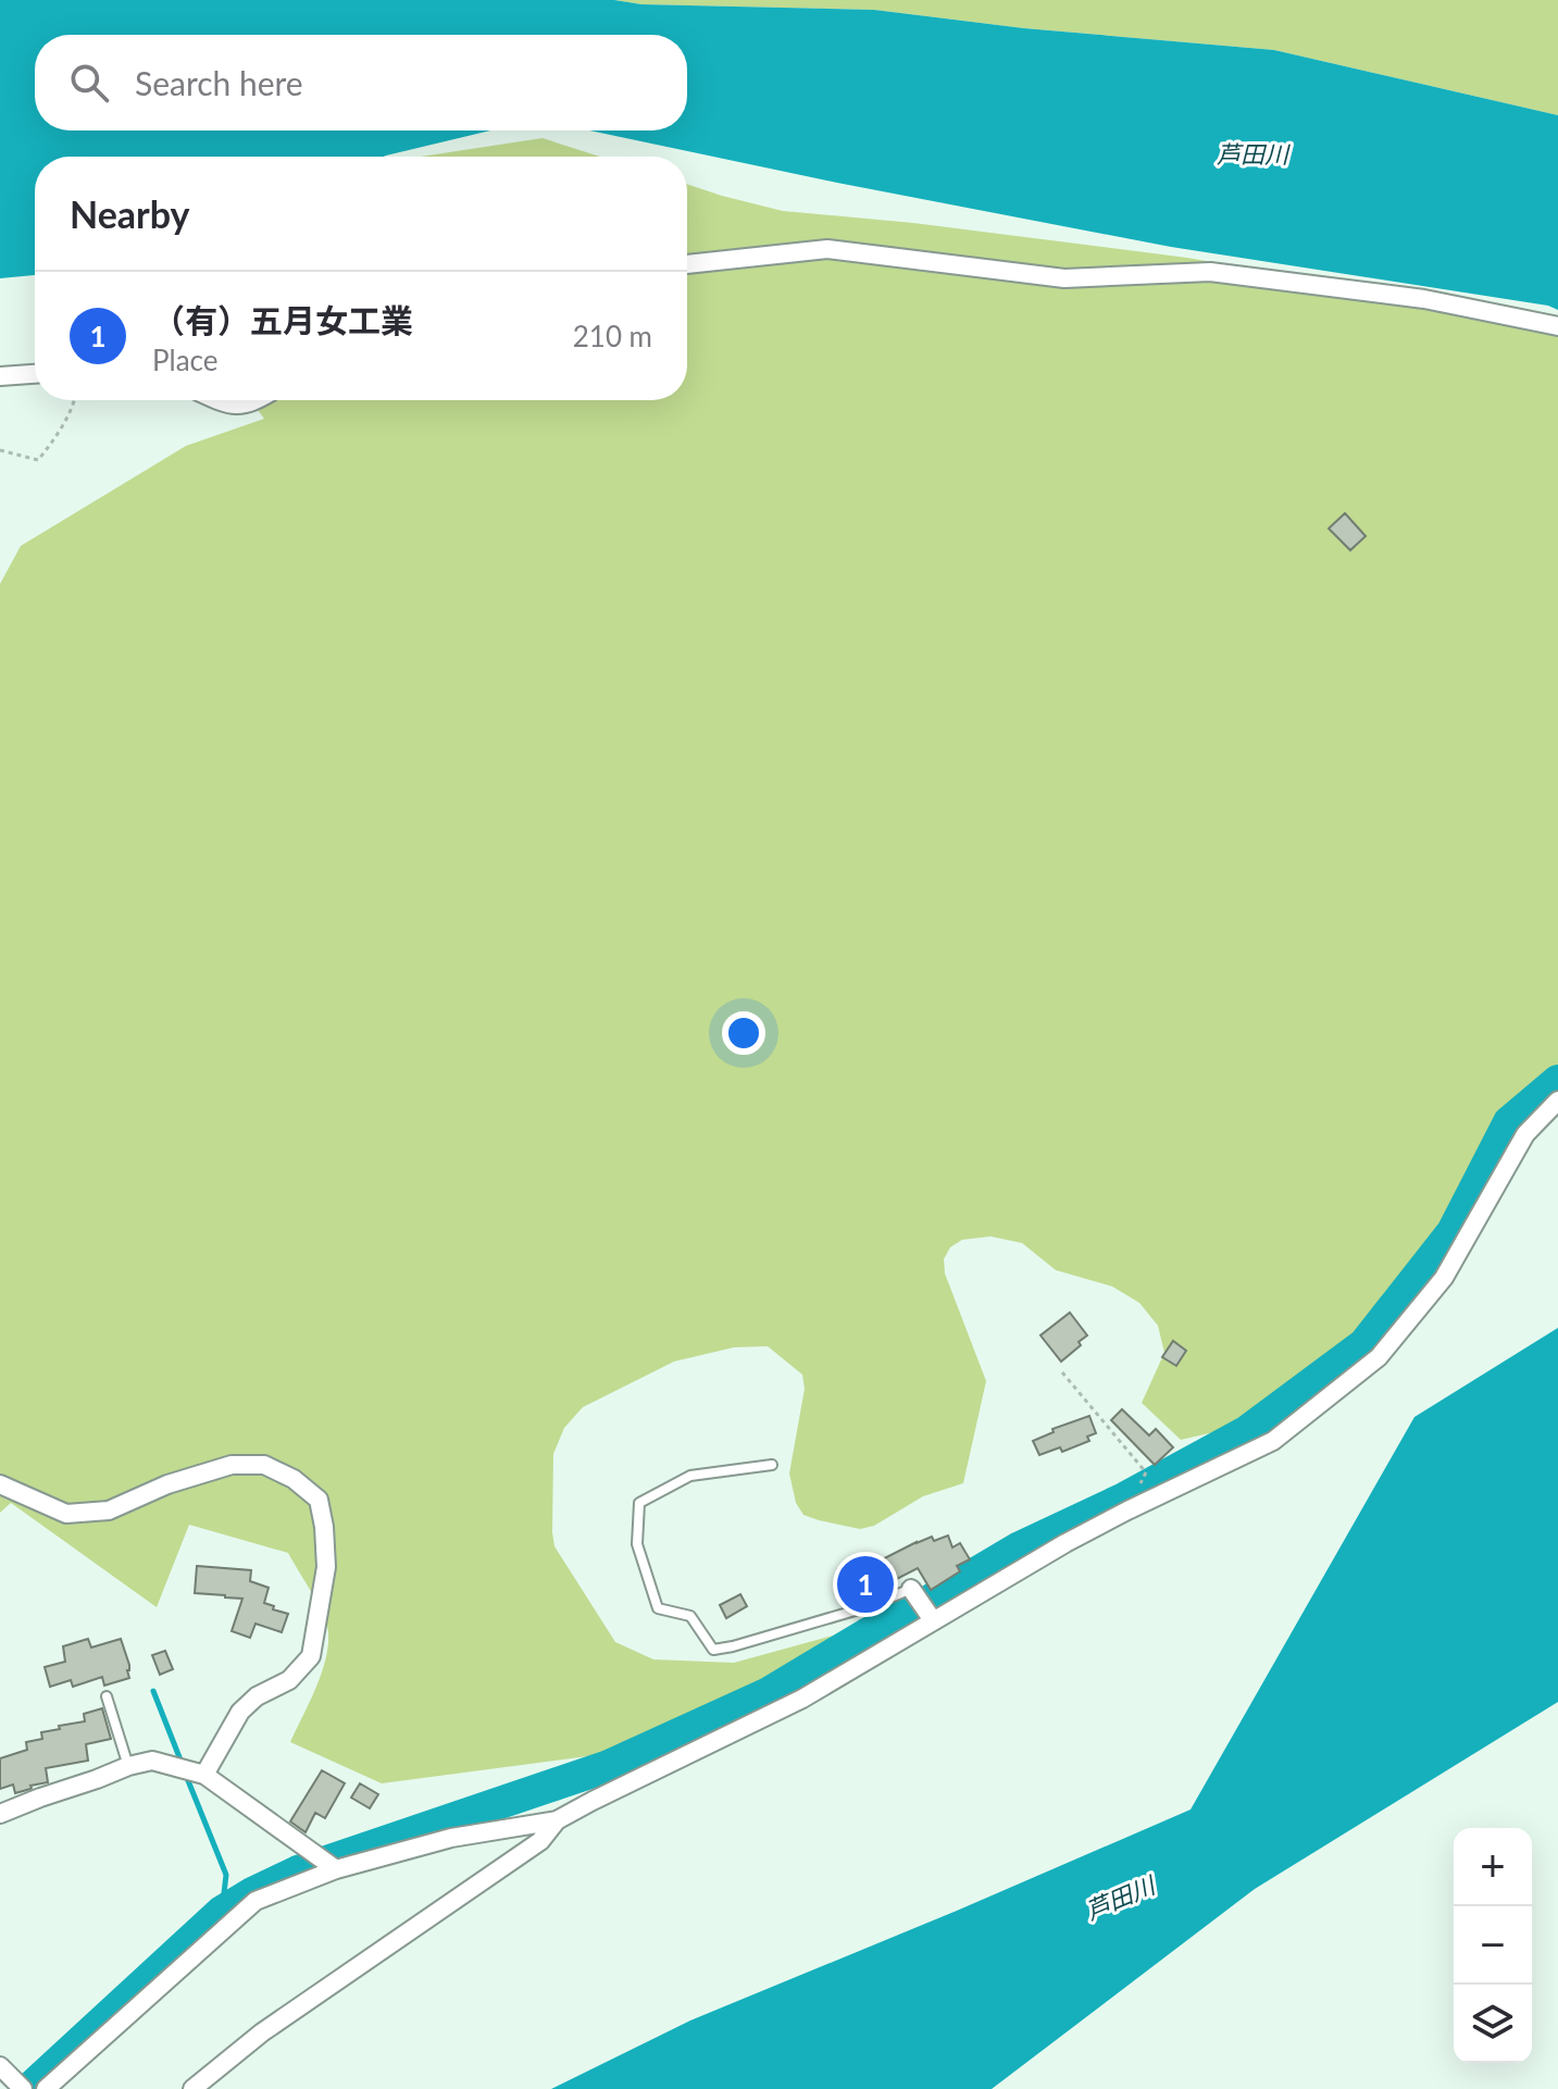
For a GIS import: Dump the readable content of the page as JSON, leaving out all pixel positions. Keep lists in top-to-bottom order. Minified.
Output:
{"water":["芦田川"],"page":{"search":"Search here","heading":"Nearby","list":[{"mark":"1","name":"（有）五月女工業","note":"Place","value":"210 m"}],"pins":"1","map_buttons":["+","−"]}}
